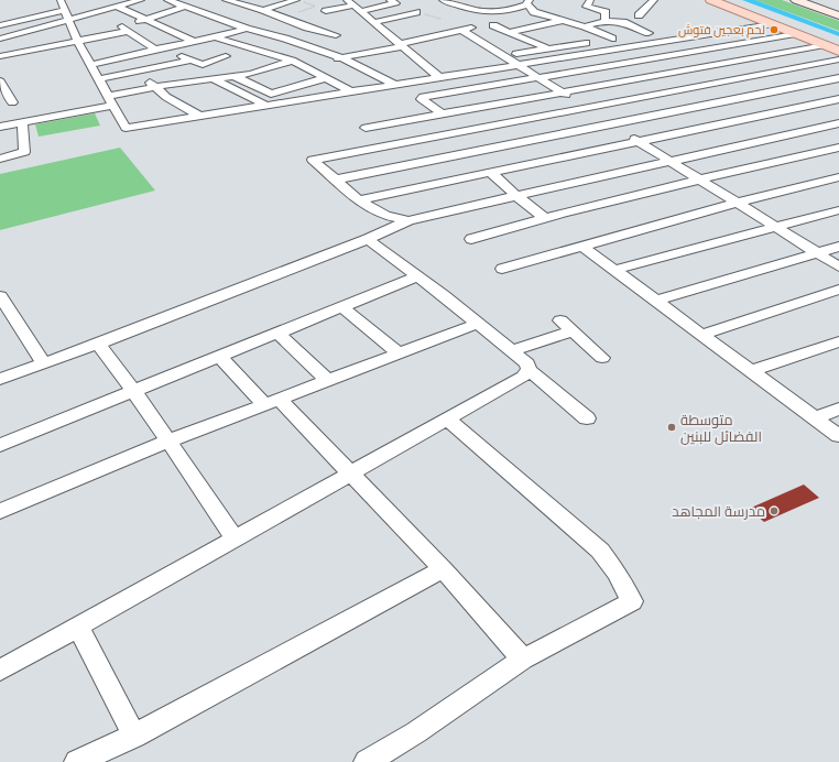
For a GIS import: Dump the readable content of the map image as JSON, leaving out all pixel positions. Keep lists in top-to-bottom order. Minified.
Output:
{"places":["لحم بعجين فتوش","متوسطة الفضائل للبنين","مدرسة المجاهد"]}
